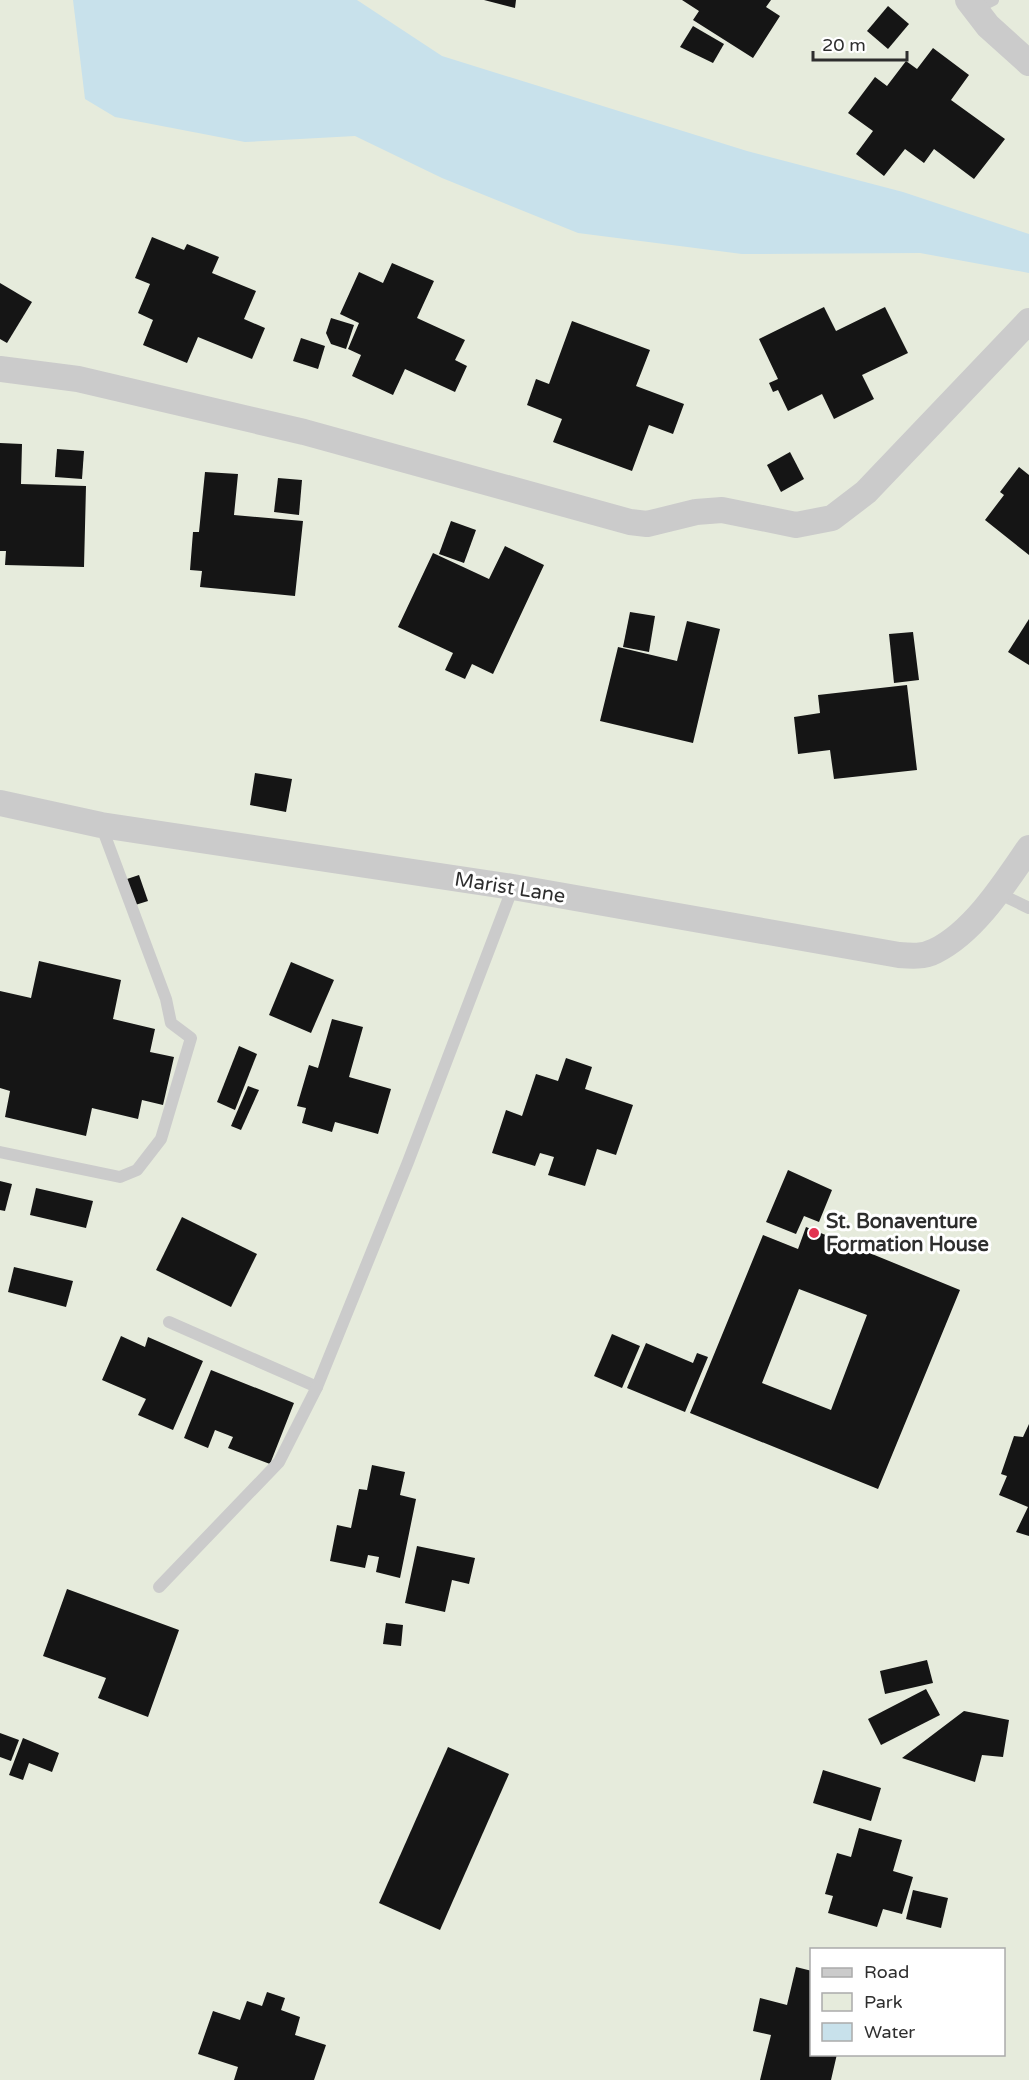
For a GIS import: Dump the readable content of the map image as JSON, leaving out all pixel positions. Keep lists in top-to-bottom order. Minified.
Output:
{"streets":{"street":["Marist Lane"]},"places":["St. Bonaventure Formation House"],"legend":["Road","Park","Water"],"scale_bar":"20 m"}
